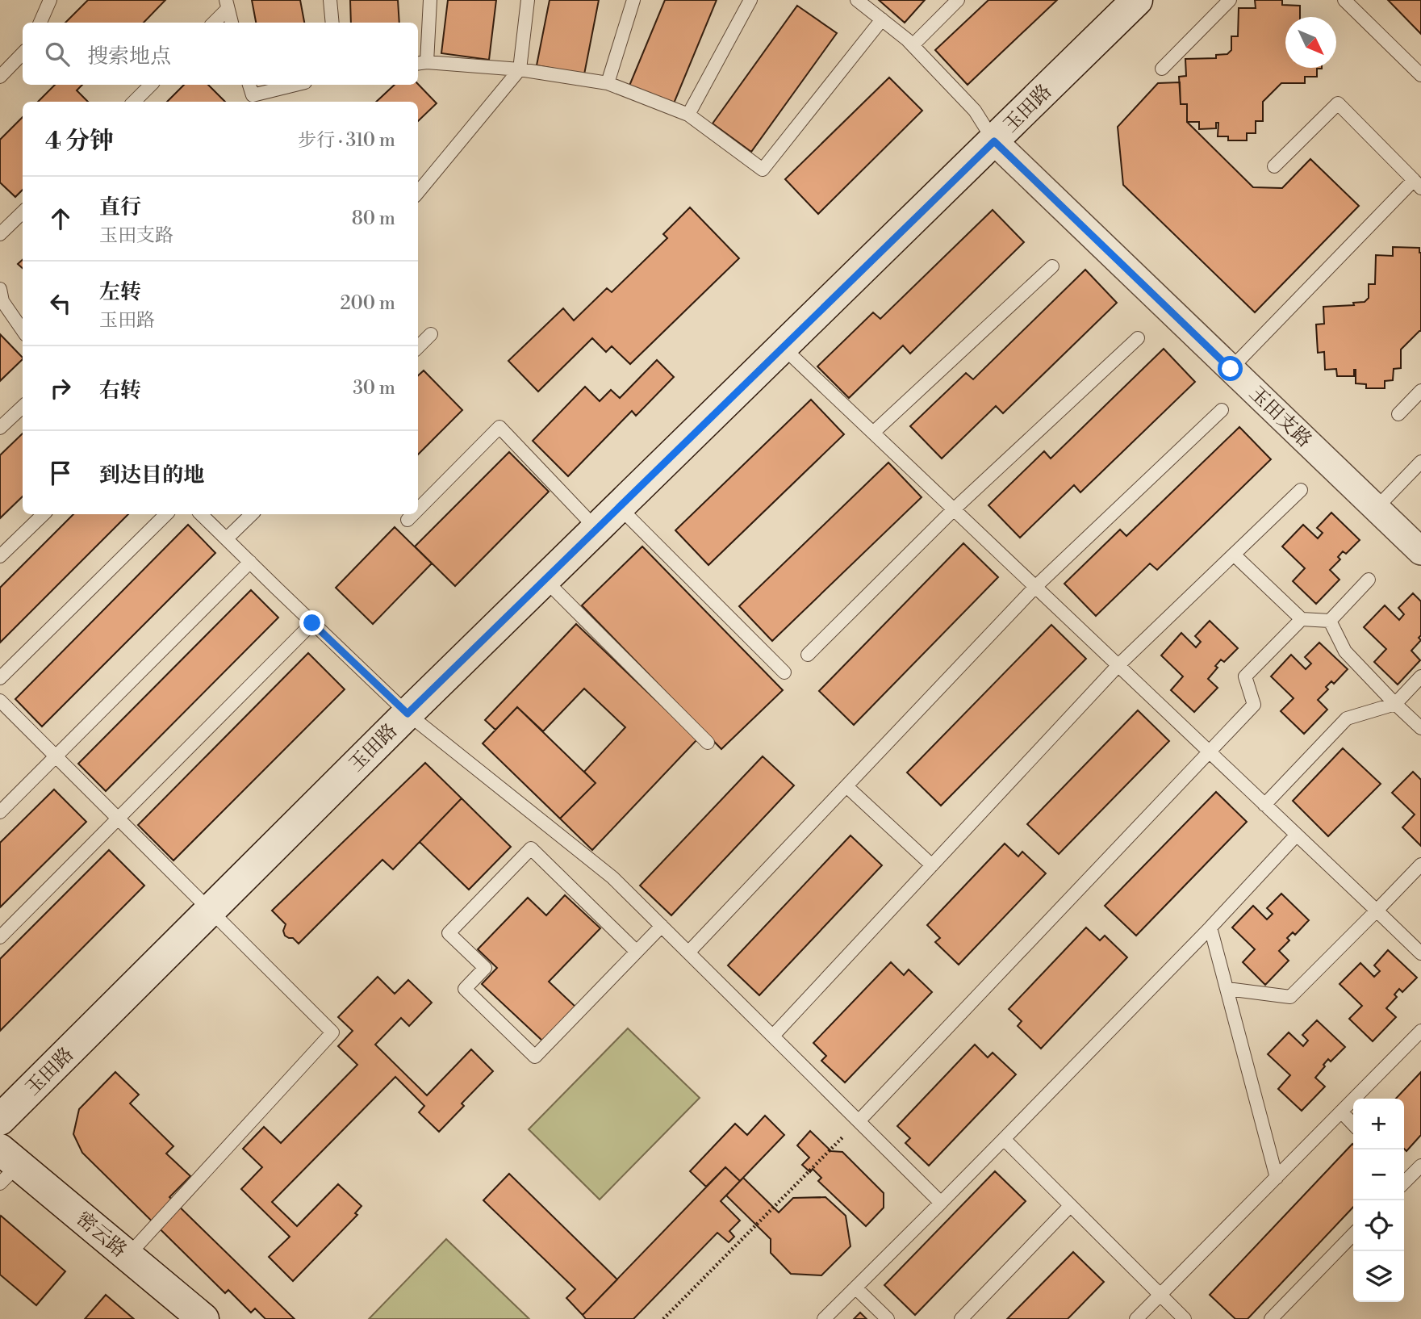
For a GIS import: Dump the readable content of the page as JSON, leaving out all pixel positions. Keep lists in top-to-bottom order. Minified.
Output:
{"streets":{"street":["玉田路","玉田支路","密云路"]},"crossings":[["玉田路","玉田支路"]],"north":"bottom right","page":{"search":"搜索地点","heading":["4 分钟","步行 · 310 m"],"list":[["直行","玉田支路","80 m"],["左转","玉田路","200 m"],["右转","30 m"],"到达目的地"],"map_buttons":["+","−"]}}
